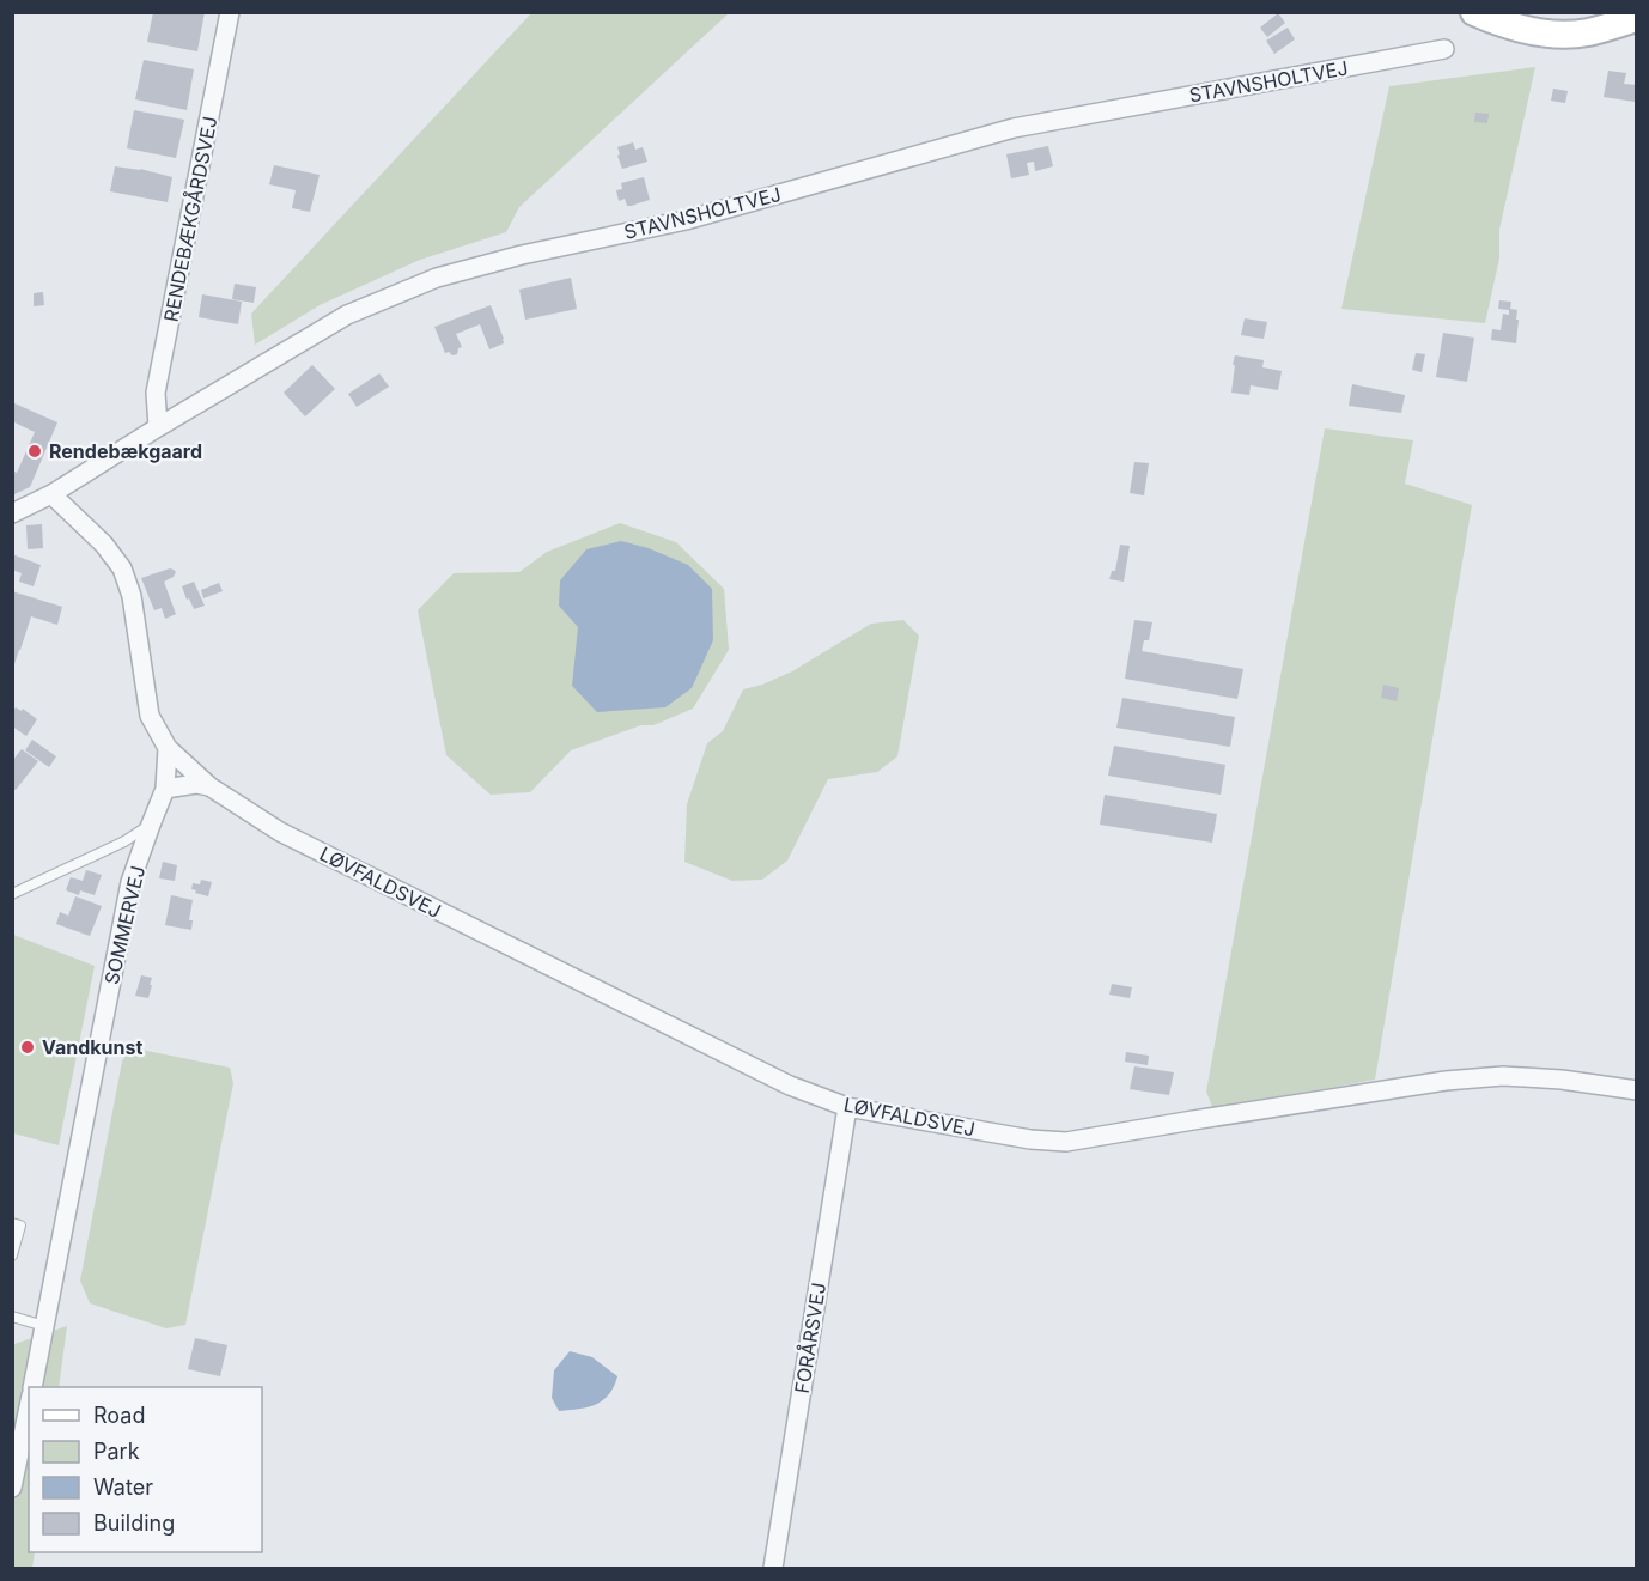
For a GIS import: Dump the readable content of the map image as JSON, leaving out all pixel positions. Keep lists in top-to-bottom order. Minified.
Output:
{"streets":{"street":["STAVNSHOLTVEJ","RENDEBÆKGÅRDSVEJ","LØVFALDSVEJ","SOMMERVEJ","FORÅRSVEJ"]},"crossings":[["STAVNSHOLTVEJ","RENDEBÆKGÅRDSVEJ"],["LØVFALDSVEJ","SOMMERVEJ"],["LØVFALDSVEJ","FORÅRSVEJ"]],"places":["Rendebækgaard","Vandkunst"],"legend":["Road","Park","Water","Building"]}
